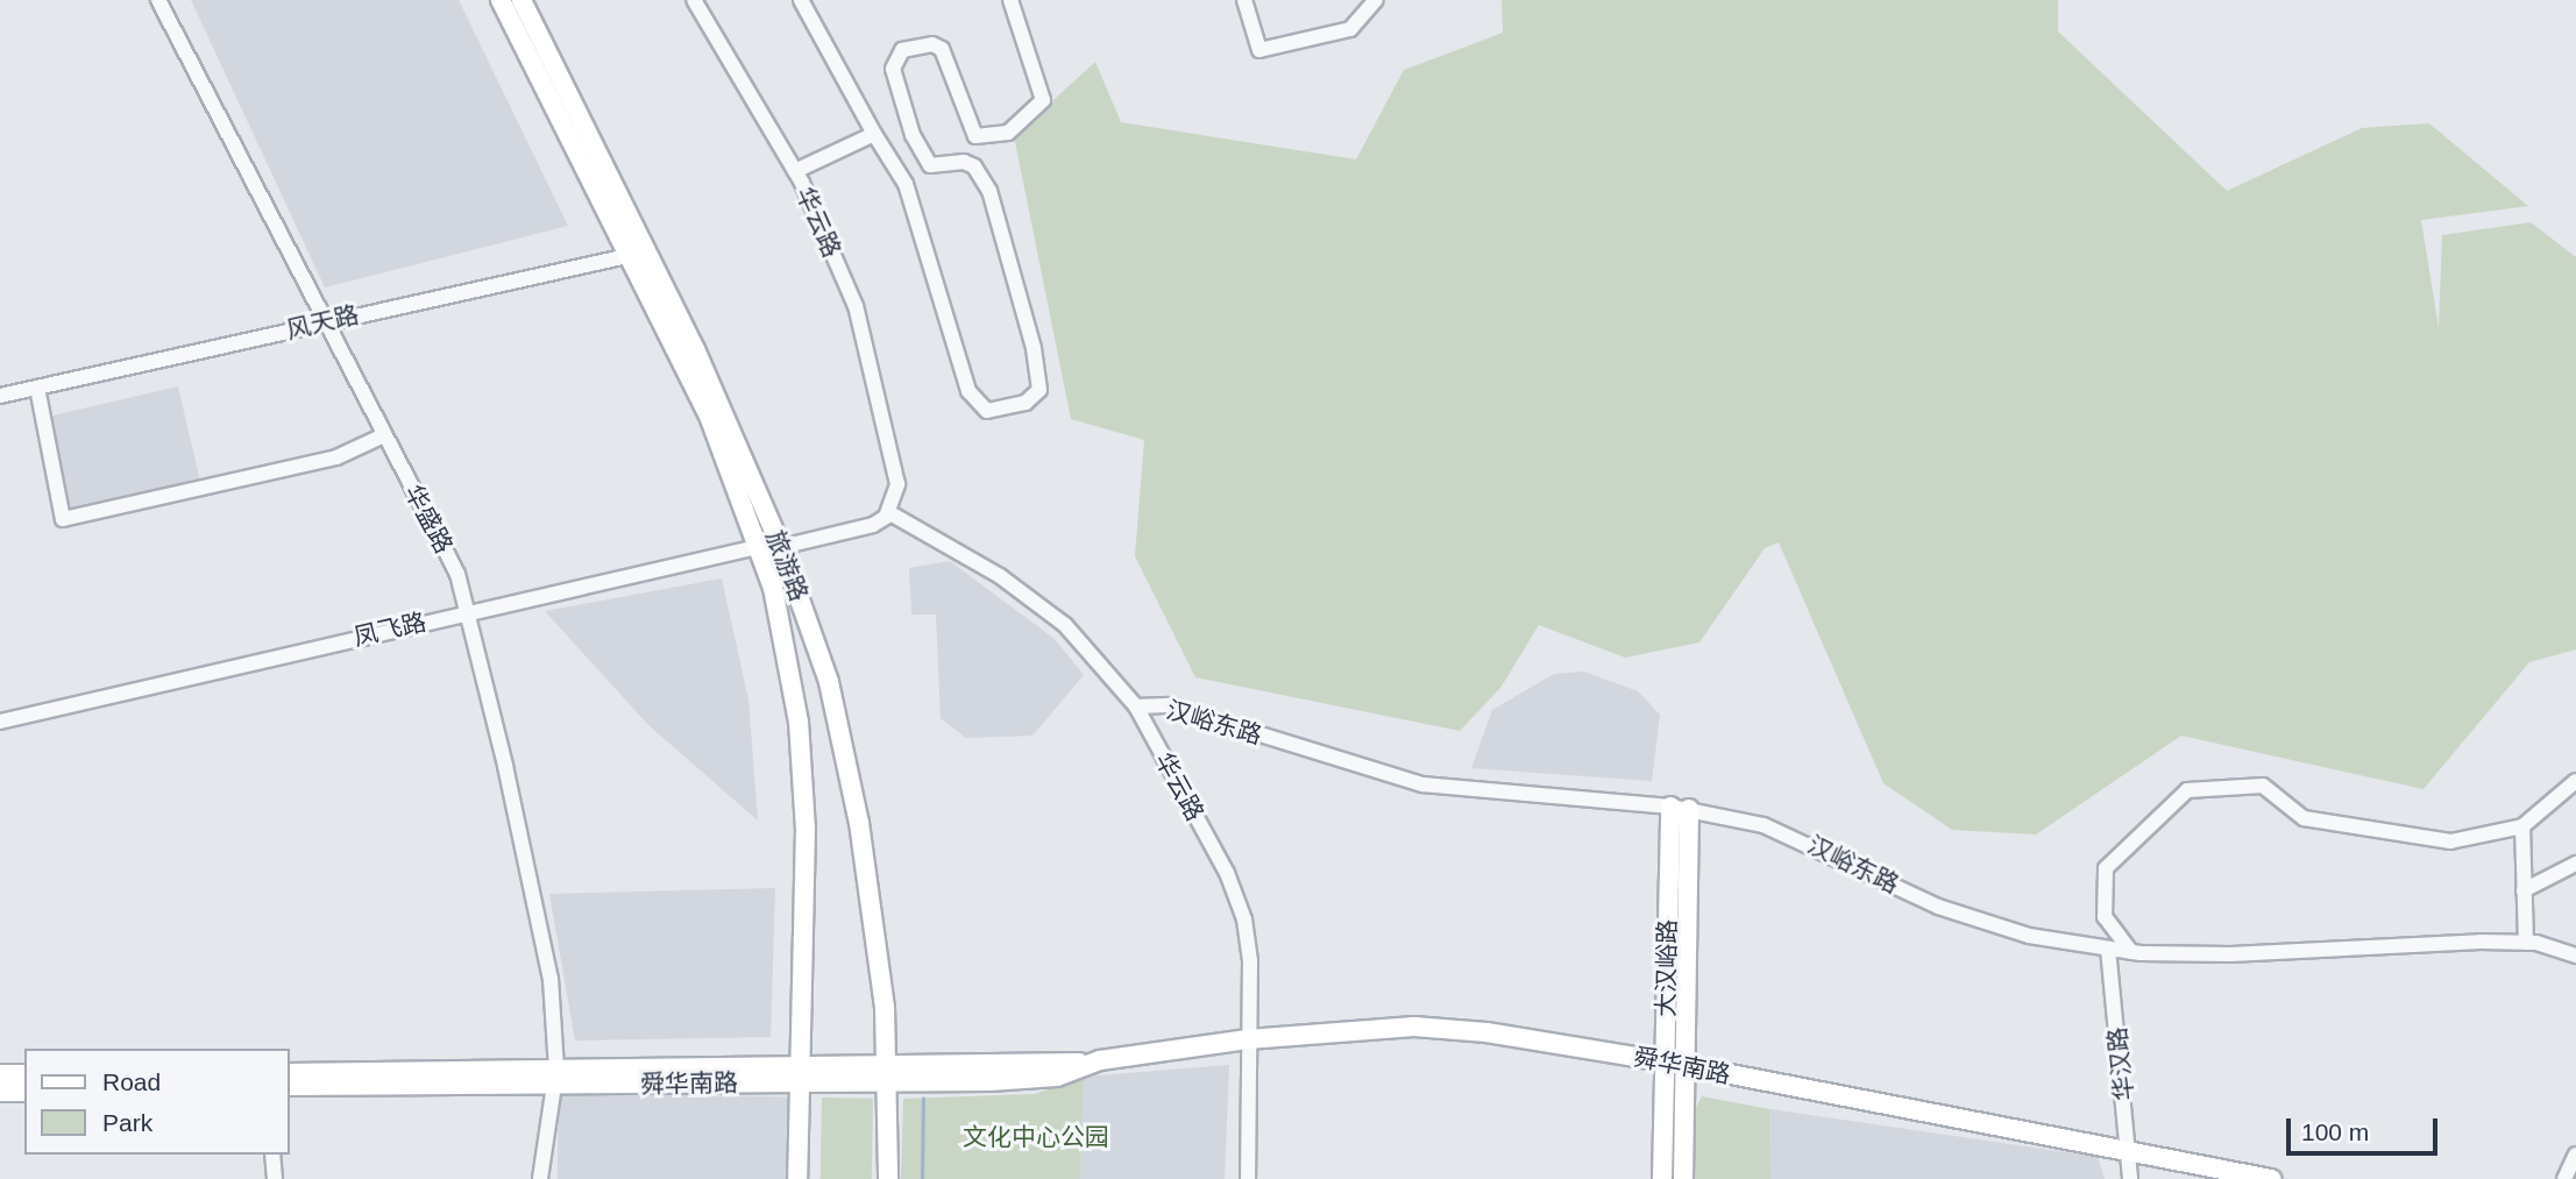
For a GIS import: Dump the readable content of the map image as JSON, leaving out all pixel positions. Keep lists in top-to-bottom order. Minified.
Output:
{"streets":{"main road":["旅游路","大汉峪路","舜华南路"],"street":["华云路","风天路","华盛路","凤飞路","汉峪东路","华汉路"]},"crossings":[["华云路","汉峪东路"],["华云路","舜华南路"],["风天路","华盛路"],["风天路","旅游路"],["华盛路","凤飞路"],["华盛路","舜华南路"],["旅游路","凤飞路"],["旅游路","舜华南路"],["汉峪东路","大汉峪路"],["汉峪东路","华汉路"],["大汉峪路","舜华南路"],["华汉路","舜华南路"]],"parks":["文化中心公园"],"legend":["Road","Park"],"scale_bar":"100 m"}
